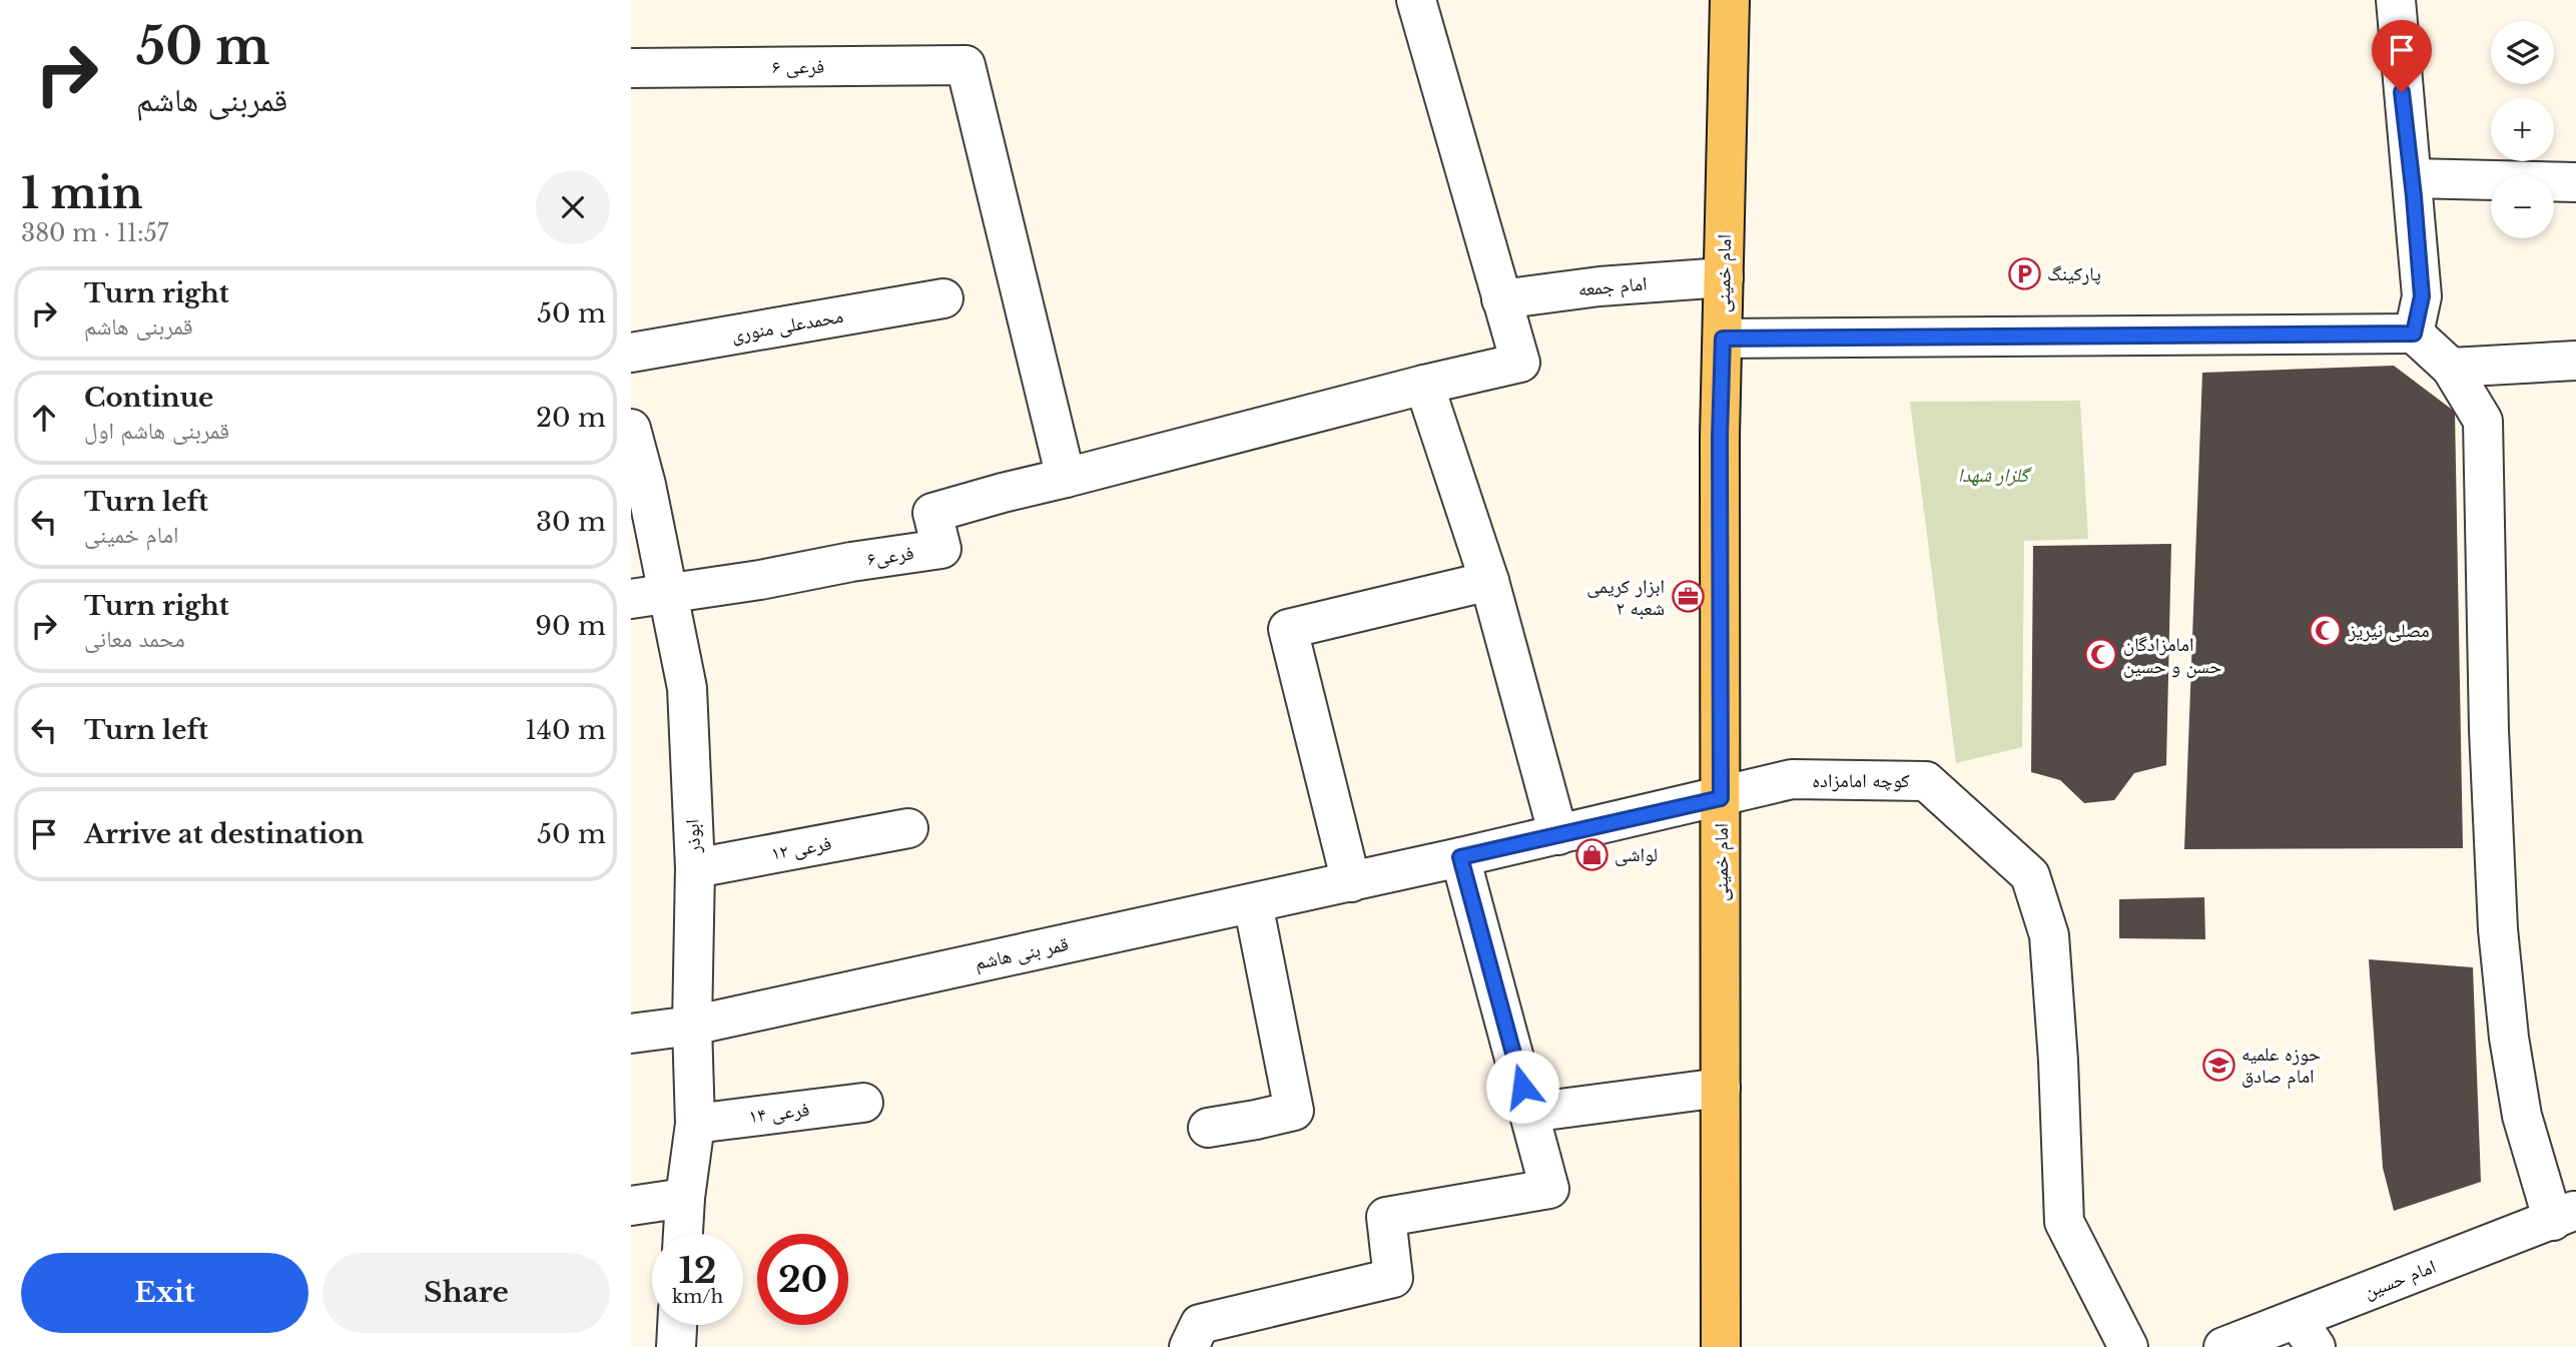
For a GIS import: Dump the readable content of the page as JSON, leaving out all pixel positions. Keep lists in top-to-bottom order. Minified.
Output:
{"streets":{"main road":["امام خمینی"],"street":["فرعی ۶","امام جمعه","محمدعلی منوری","فرعی۶","کوچه امامزاده","ابوذر","فرعی ۱۲","قمر بنی هاشم","فرعی ۱۴","امام حسین"]},"crossings":[["فرعی ۶","فرعی۶"],["امام خمینی","امام جمعه"],["امام خمینی","کوچه امامزاده"],["فرعی۶","ابوذر"],["کوچه امامزاده","قمر بنی هاشم"],["ابوذر","فرعی ۱۲"],["ابوذر","قمر بنی هاشم"],["ابوذر","فرعی ۱۴"]],"parks":["گلزار شهدا"],"places":{"parking":["پارکینگ"],"office":["ابزار کریمی شعبه ۲"],"mosque":["مصلی نیریز","امامزادگان حسن و حسین"],"shop":["لواشی"],"school or university":["حوزه علمیه امام صادق"]},"page":{"turn":["50 m","قمربنی هاشم"],"map_buttons":["+","−"],"heading":["1 min","380 m · 11:57"],"list":[{"name":"Turn right","note":"قمربنی هاشم","value":"50 m"},{"name":"Continue","note":"قمربنی هاشم اول","value":"20 m"},{"name":"Turn left","note":"امام خمینی","value":"30 m"},{"name":"Turn right","note":"محمد معانی","value":"90 m"},{"name":"Turn left","value":"140 m"},{"name":"Arrive at destination","value":"50 m"}],"speed":"12 km/h","limit":"20","buttons":["Exit","Share"]}}
